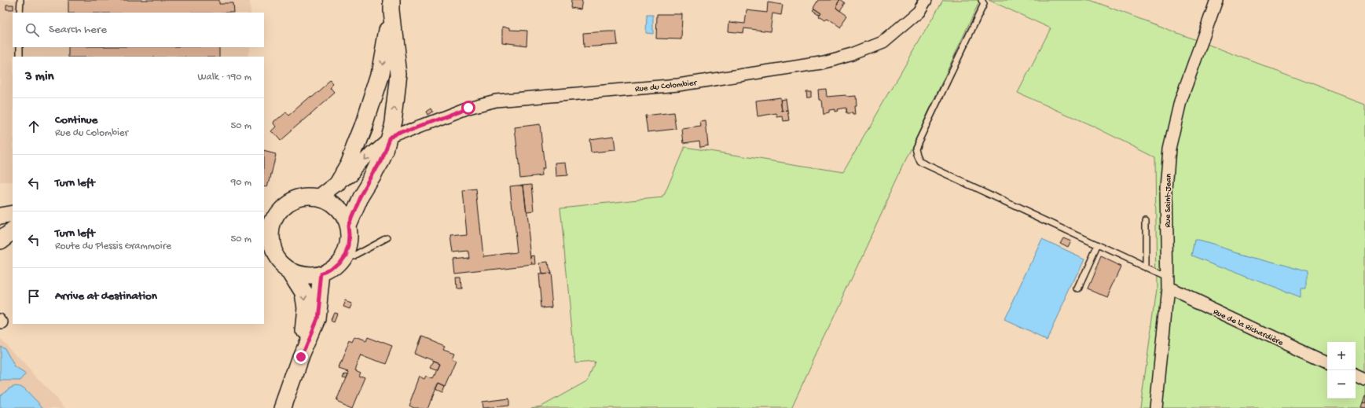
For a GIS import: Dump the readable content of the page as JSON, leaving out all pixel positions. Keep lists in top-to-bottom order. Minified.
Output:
{"streets":{"street":["Rue du Colombier","Rue Saint-Jean","Rue de la Richardière"]},"crossings":[["Rue Saint-Jean","Rue de la Richardière"]],"page":{"search":"Search here","heading":["3 min","Walk · 190 m"],"list":[["Continue","Rue du Colombier","50 m"],["Turn left","90 m"],["Turn left","Route du Plessis Grammoire","50 m"],"Arrive at destination"],"map_buttons":["+","−"]}}
